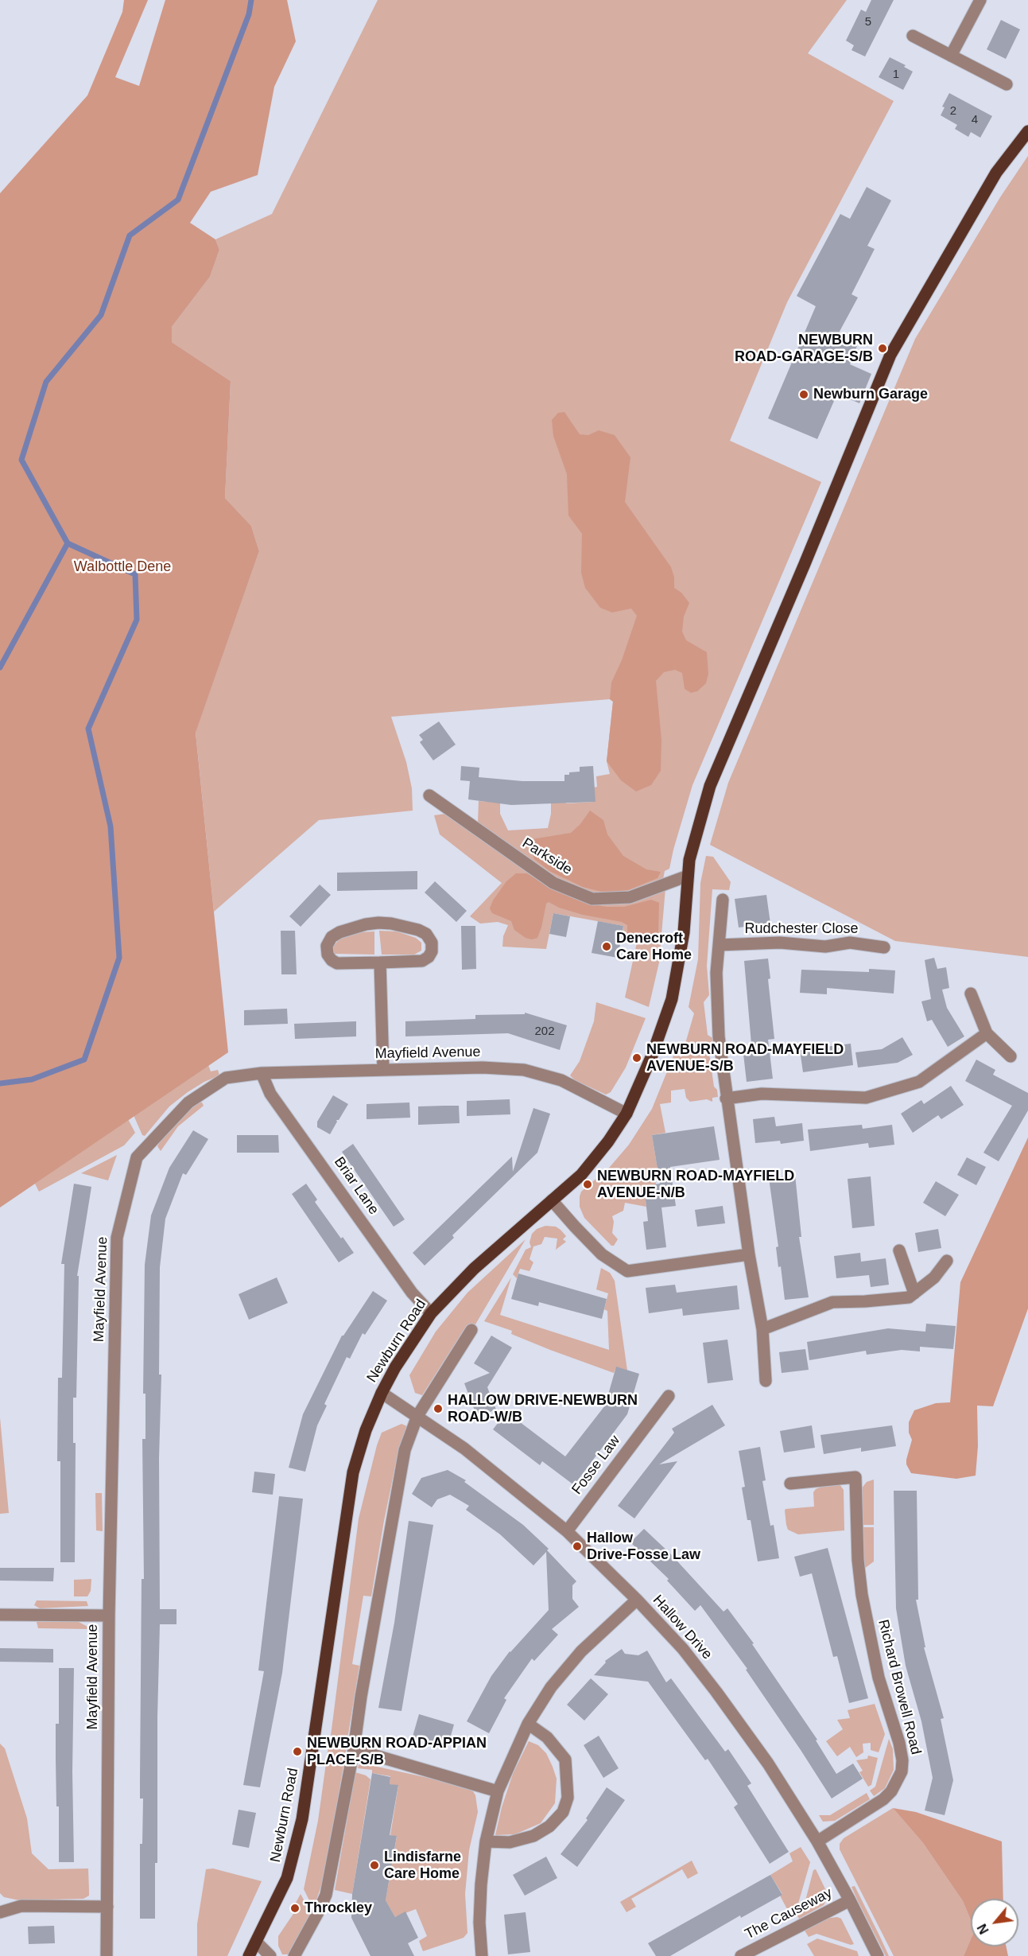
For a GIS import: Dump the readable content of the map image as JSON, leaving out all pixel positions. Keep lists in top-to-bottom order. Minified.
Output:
{"streets":{"main road":["Newburn Road"],"street":["Parkside","Rudchester Close","Mayfield Avenue","Briar Lane","Fosse Law","Hallow Drive","Richard Browell Road","The Causeway"]},"crossings":[["Parkside","Newburn Road"],["Mayfield Avenue","Briar Lane"],["Mayfield Avenue","Newburn Road"],["Briar Lane","Newburn Road"],["Newburn Road","Hallow Drive"],["Fosse Law","Hallow Drive"],["Hallow Drive","Richard Browell Road"],["Hallow Drive","The Causeway"]],"parks":["Walbottle Dene"],"places":["NEWBURN ROAD-GARAGE-S/B","Newburn Garage","Denecroft Care Home","NEWBURN ROAD-MAYFIELD AVENUE-S/B","NEWBURN ROAD-MAYFIELD AVENUE-N/B","HALLOW DRIVE-NEWBURN ROAD-W/B","Hallow Drive-Fosse Law","NEWBURN ROAD-APPIAN PLACE-S/B","Lindisfarne Care Home","Throckley"],"house_numbers":["5","1","2","4","202"],"north":"bottom left"}
